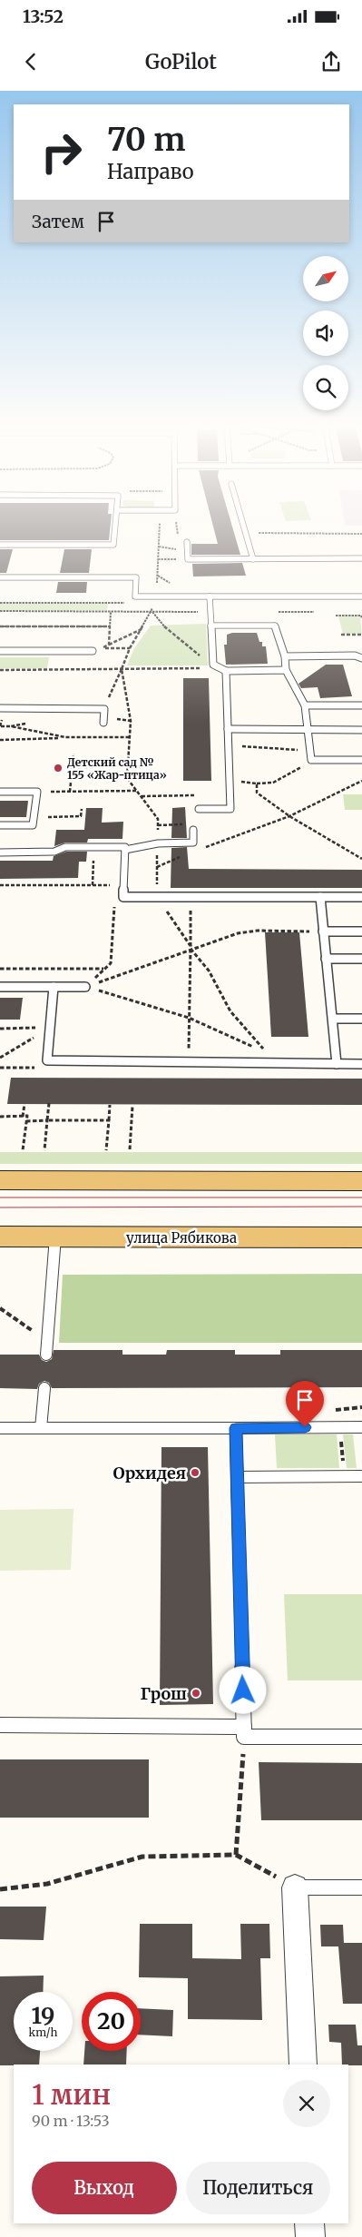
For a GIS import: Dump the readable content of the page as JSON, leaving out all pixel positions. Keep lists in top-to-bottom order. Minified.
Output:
{"streets":{"main road":["улица Рябикова"]},"places":["Детский сад № 155 «Жар-птица»","Орхидея","Грош"],"north":"top right","page":{"status":"13:52","header":"GoPilot","turn":["70 m","Направо"],"then":"Затем","speed":"19 km/h","limit":"20","heading":["1 мин","90 m · 13:53"],"buttons":["Выход","Поделиться"]}}
